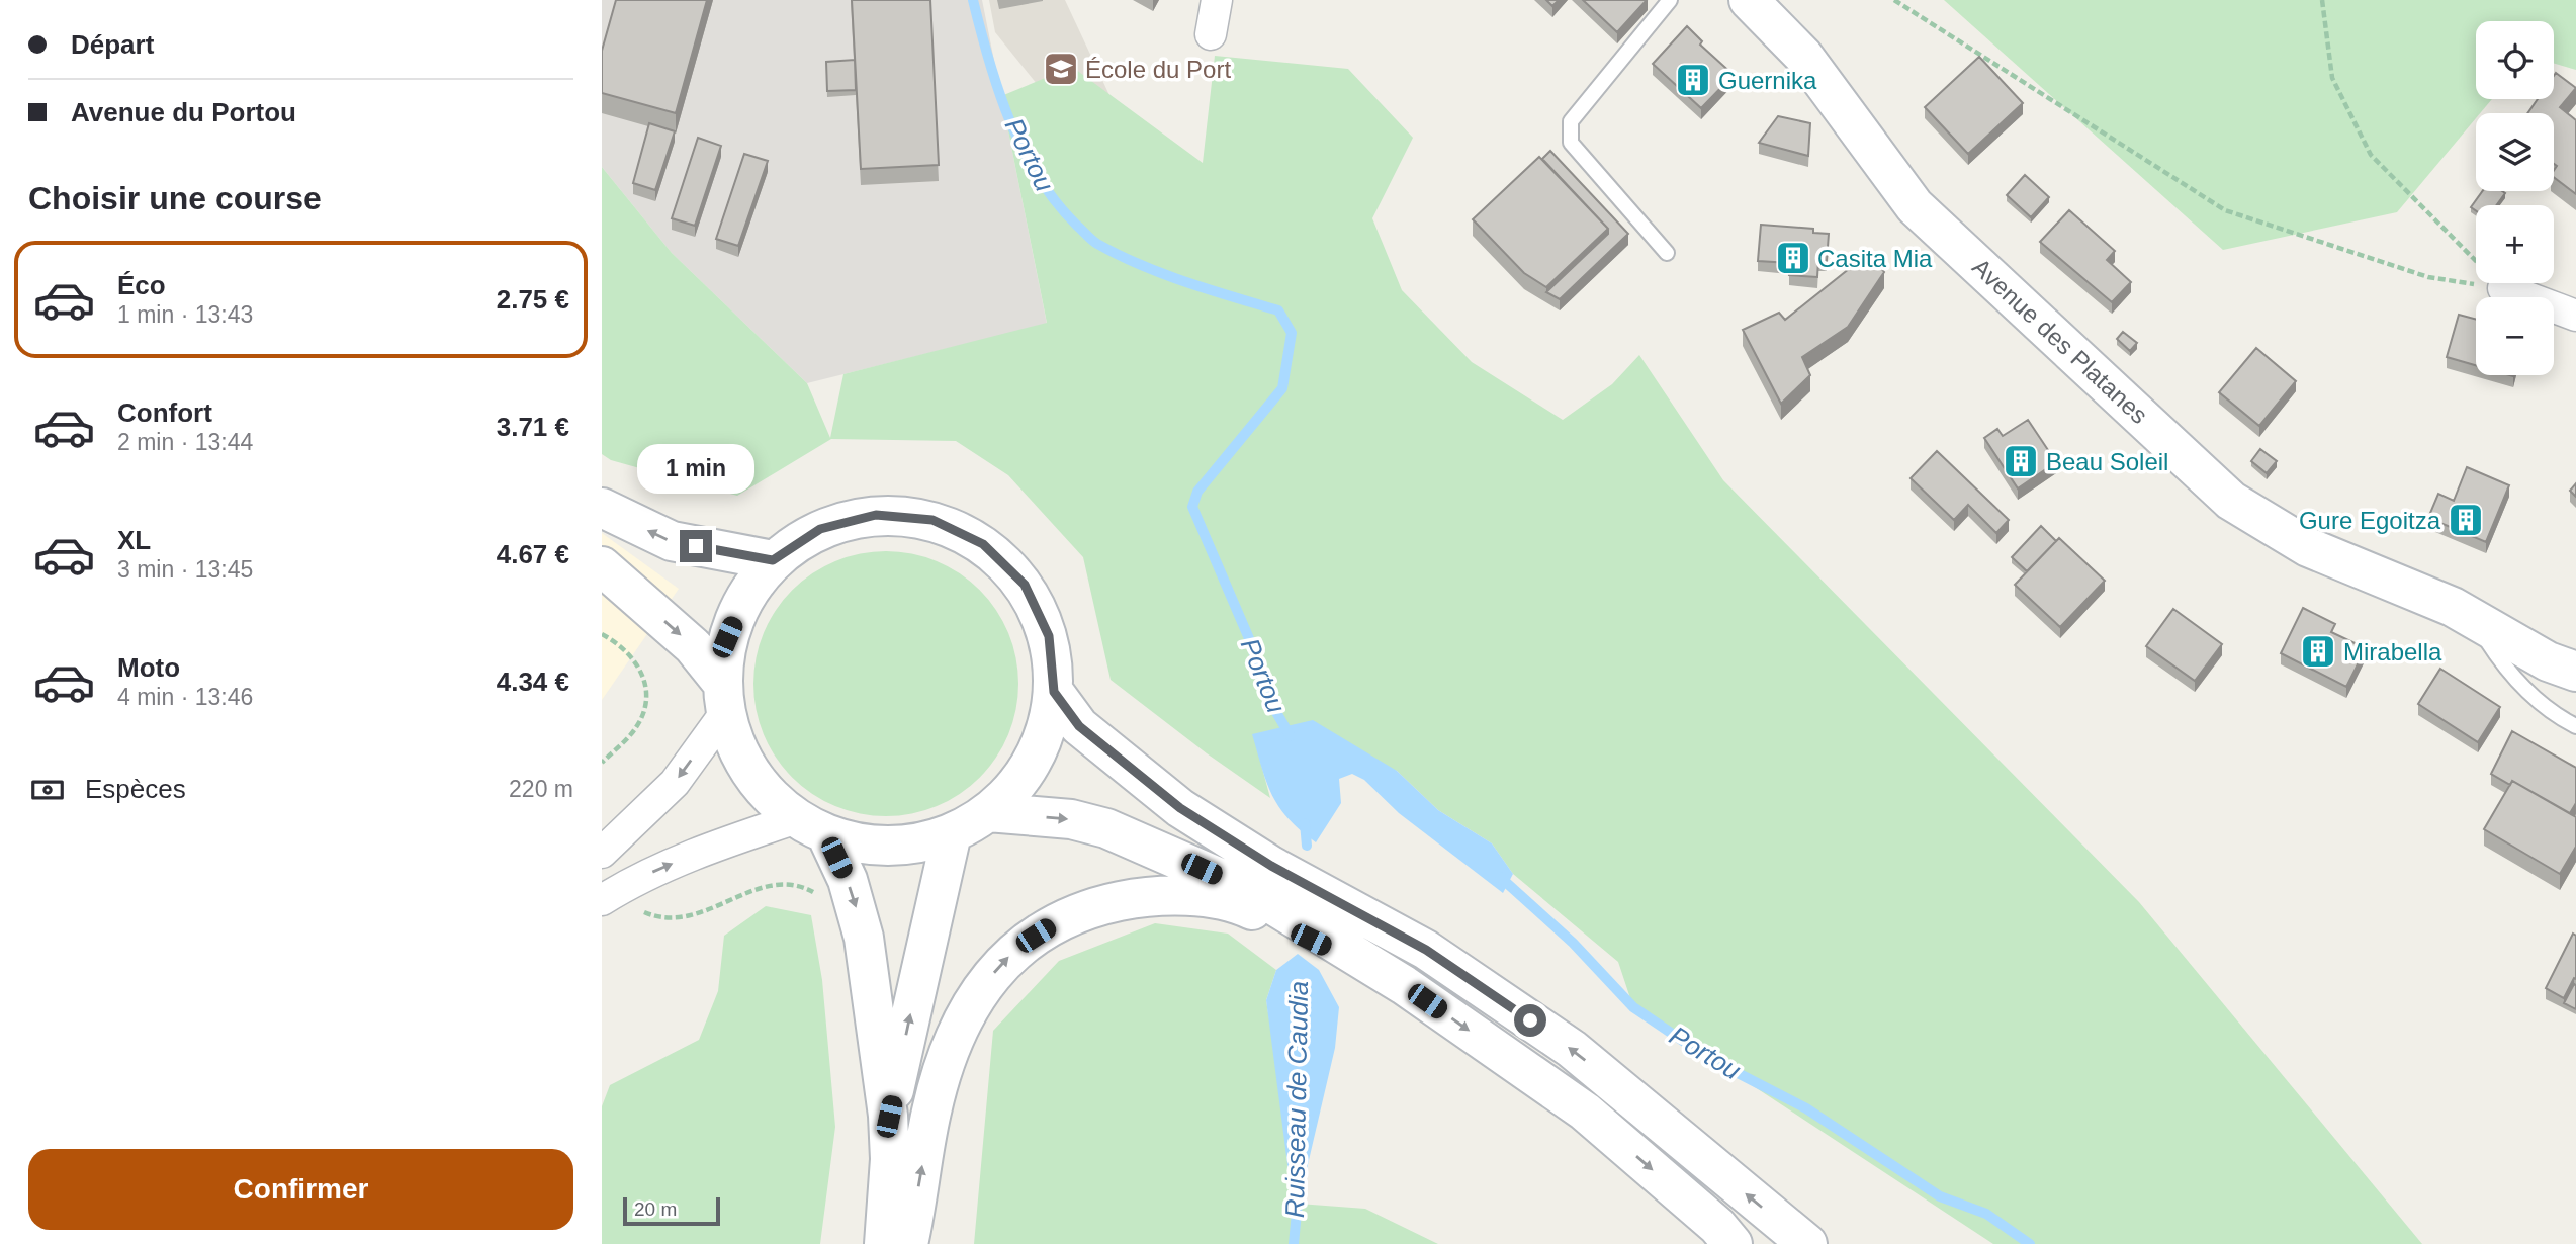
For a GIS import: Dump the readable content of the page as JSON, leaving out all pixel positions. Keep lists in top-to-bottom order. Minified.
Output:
{"streets":{"main road":["Avenue des Platanes"]},"water":["Portou","Ruisseau de Caudia"],"places":{"school or university":["École du Port"],"building":["Guernika","Casita Mia","Beau Soleil","Gure Egoitza","Mirabella"]},"scale_bar":"20 m","page":{"banner":["Départ","Avenue du Portou"],"map_buttons":["+","−"],"heading":"Choisir une course","list":[{"name":"Éco","note":"1 min · 13:43","value":"2.75 €"},{"name":"Confort","note":"2 min · 13:44","value":"3.71 €"},{"name":"XL","note":"3 min · 13:45","value":"4.67 €"},{"name":"Moto","note":"4 min · 13:46","value":"4.34 €"}],"bubble":"1 min","pay":["Espèces","220 m"],"buttons":"Confirmer","scale":"20 m"}}
